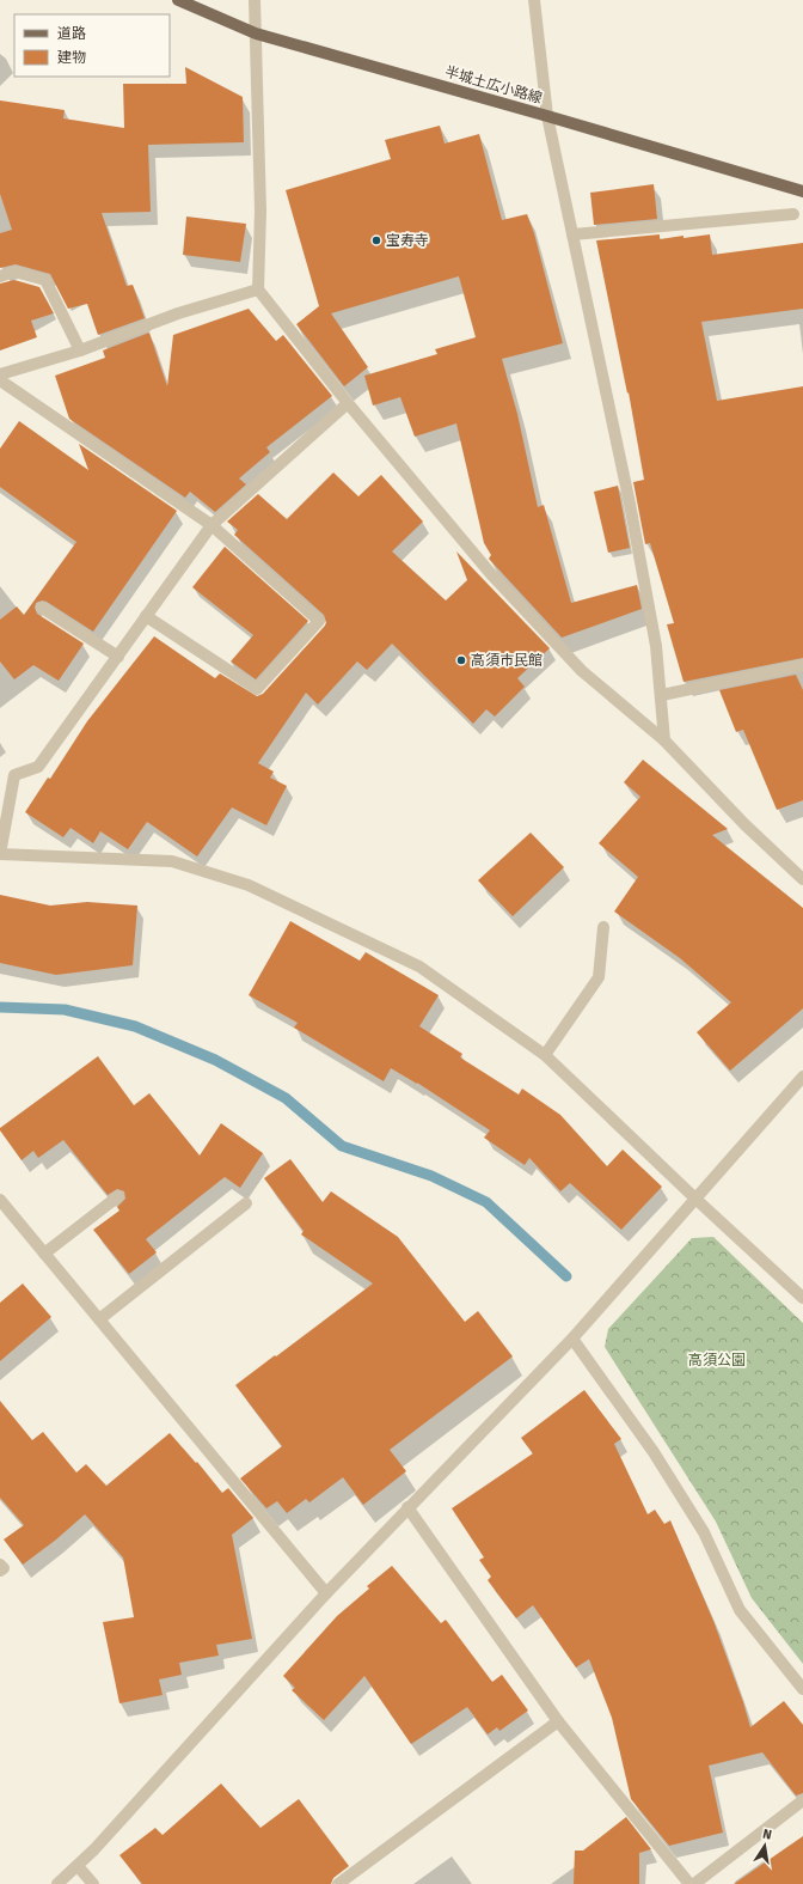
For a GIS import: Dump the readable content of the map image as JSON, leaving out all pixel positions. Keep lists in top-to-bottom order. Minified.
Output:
{"streets":{"main road":["半城土広小路線"]},"parks":["高須公園"],"places":["宝寿寺","高須市民館"],"legend":["道路","建物"],"north":"top"}
